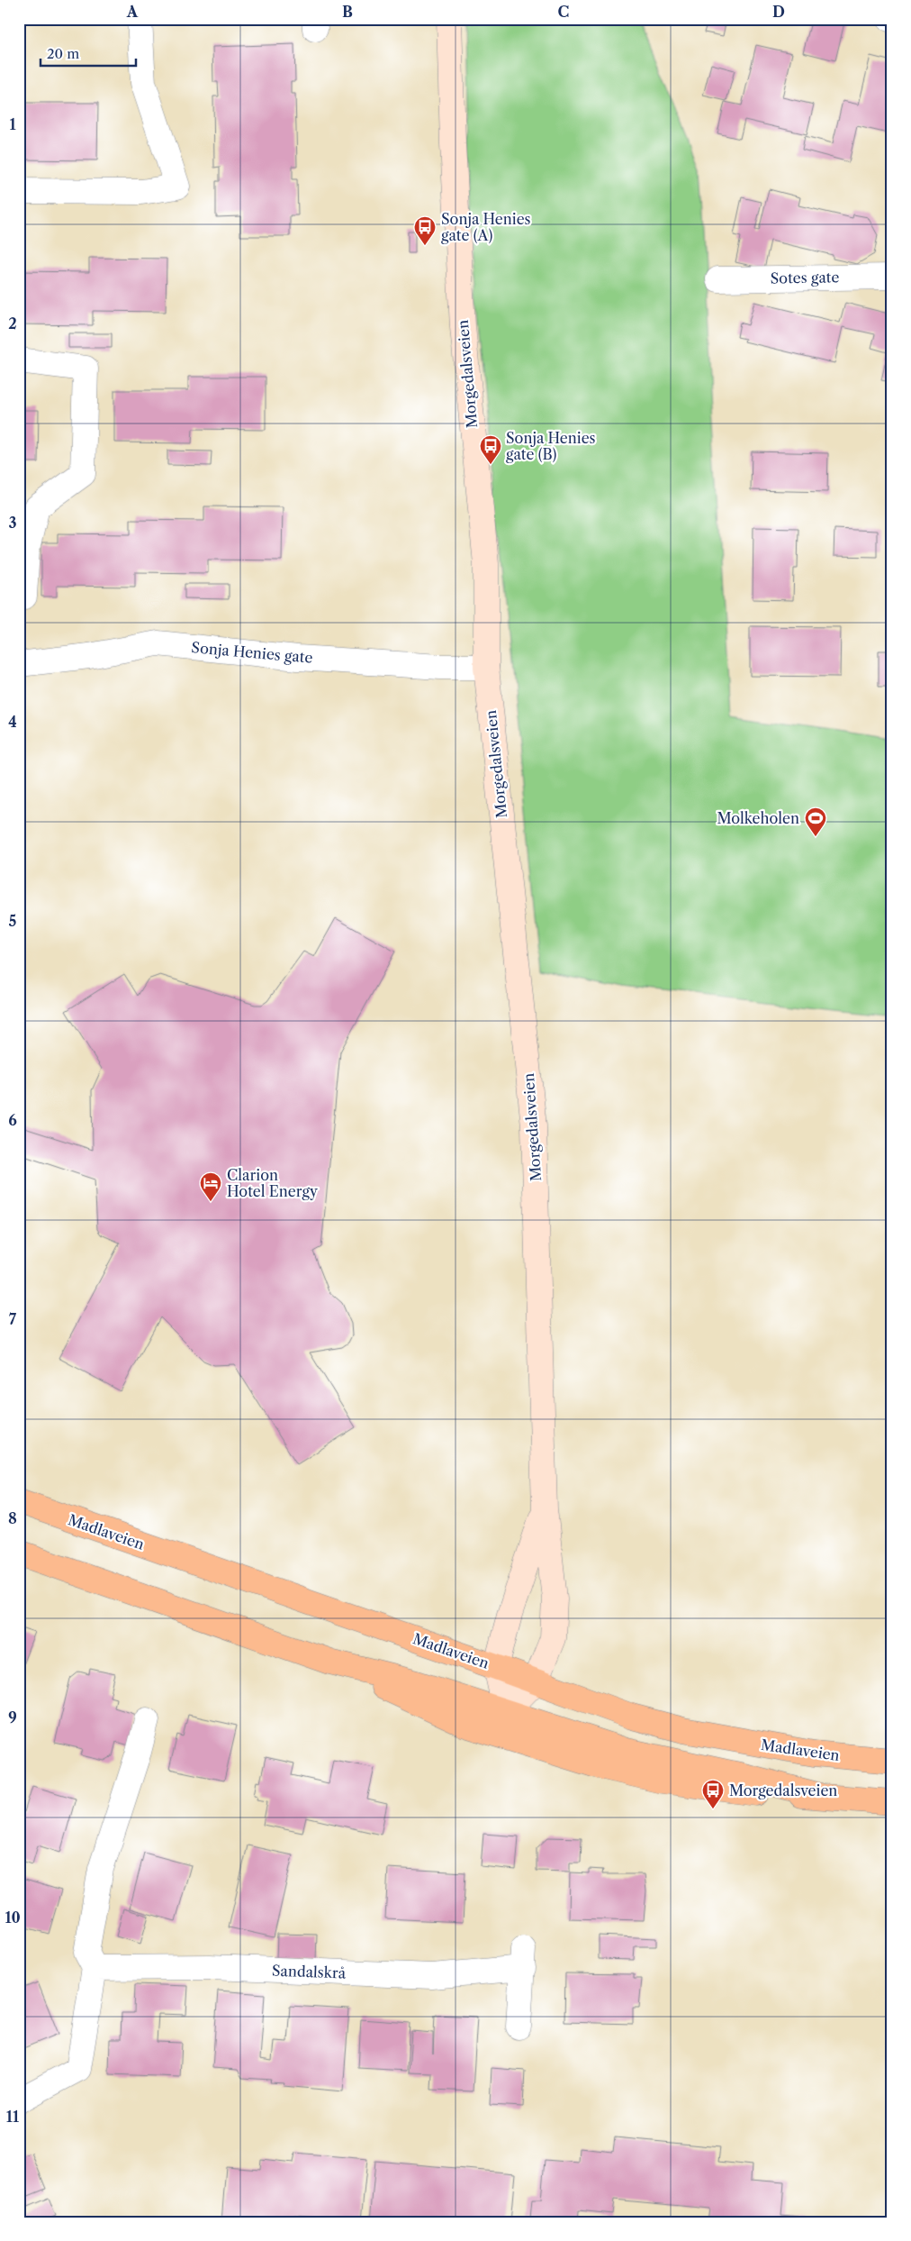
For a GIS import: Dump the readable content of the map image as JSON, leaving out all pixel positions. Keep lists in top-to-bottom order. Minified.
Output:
{"streets":{"main road":["Madlaveien"],"street":["Sotes gate","Morgedalsveien","Sonja Henies gate","Sandalskrå"]},"crossings":[["Morgedalsveien","Sonja Henies gate"],["Morgedalsveien","Madlaveien"]],"places":{"bus stop":["Sonja Henies gate (A)","Sonja Henies gate (B)","Morgedalsveien"],"sports":["Molkeholen"],"hotel":["Clarion Hotel Energy"]},"scale_bar":"20 m","grid":{"columns":["A","B","C","D"],"rows":["1","2","3","4","5","6","7","8","9","10","11"]}}
